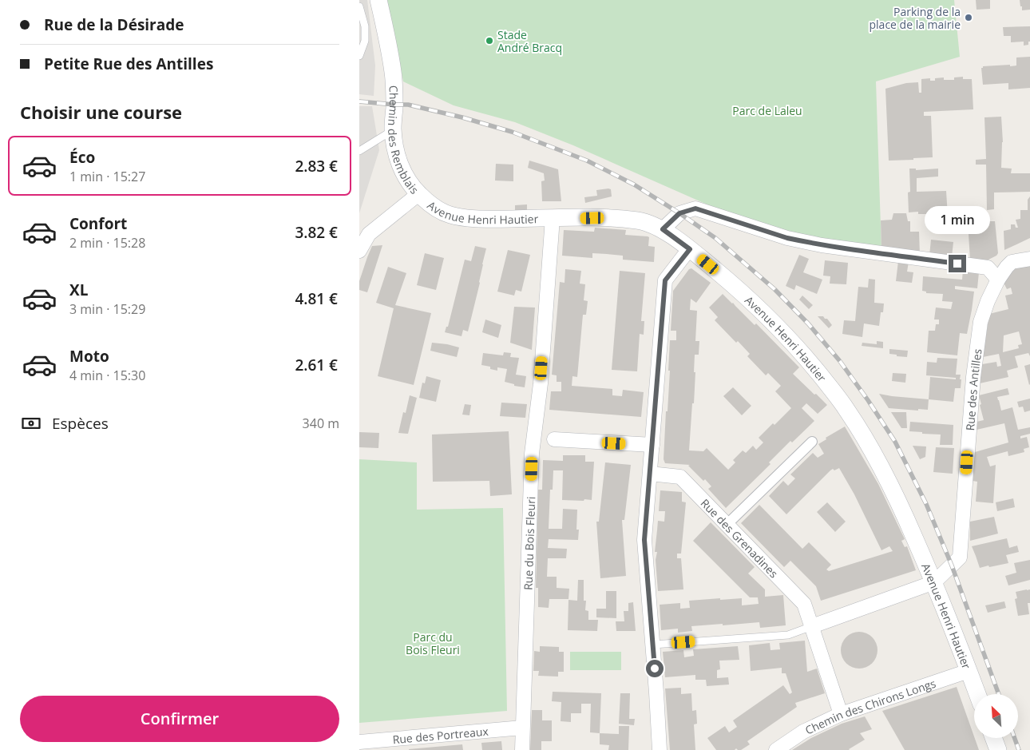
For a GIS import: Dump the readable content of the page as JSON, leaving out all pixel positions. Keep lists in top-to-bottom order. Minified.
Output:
{"streets":{"street":["Chemin des Remblais","Avenue Henri Hautier","Rue des Antilles","Rue des Grenadines","Rue du Bois Fleuri","Chemin des Chirons Longs","Rue des Portreaux"]},"crossings":[["Chemin des Remblais","Avenue Henri Hautier"],["Avenue Henri Hautier","Rue des Antilles"],["Avenue Henri Hautier","Rue du Bois Fleuri"],["Avenue Henri Hautier","Chemin des Chirons Longs"],["Rue des Grenadines","Chemin des Chirons Longs"],["Rue du Bois Fleuri","Rue des Portreaux"]],"parks":["Parc de Laleu","Parc du Bois Fleuri"],"places":["Parking de la place de la mairie","Stade André Bracq"],"north":"top left","page":{"banner":["Rue de la Désirade","Petite Rue des Antilles"],"heading":"Choisir une course","list":[{"name":"Éco","note":"1 min · 15:27","value":"2.83 €"},{"name":"Confort","note":"2 min · 15:28","value":"3.82 €"},{"name":"XL","note":"3 min · 15:29","value":"4.81 €"},{"name":"Moto","note":"4 min · 15:30","value":"2.61 €"}],"bubble":"1 min","pay":["Espèces","340 m"],"buttons":"Confirmer"}}
